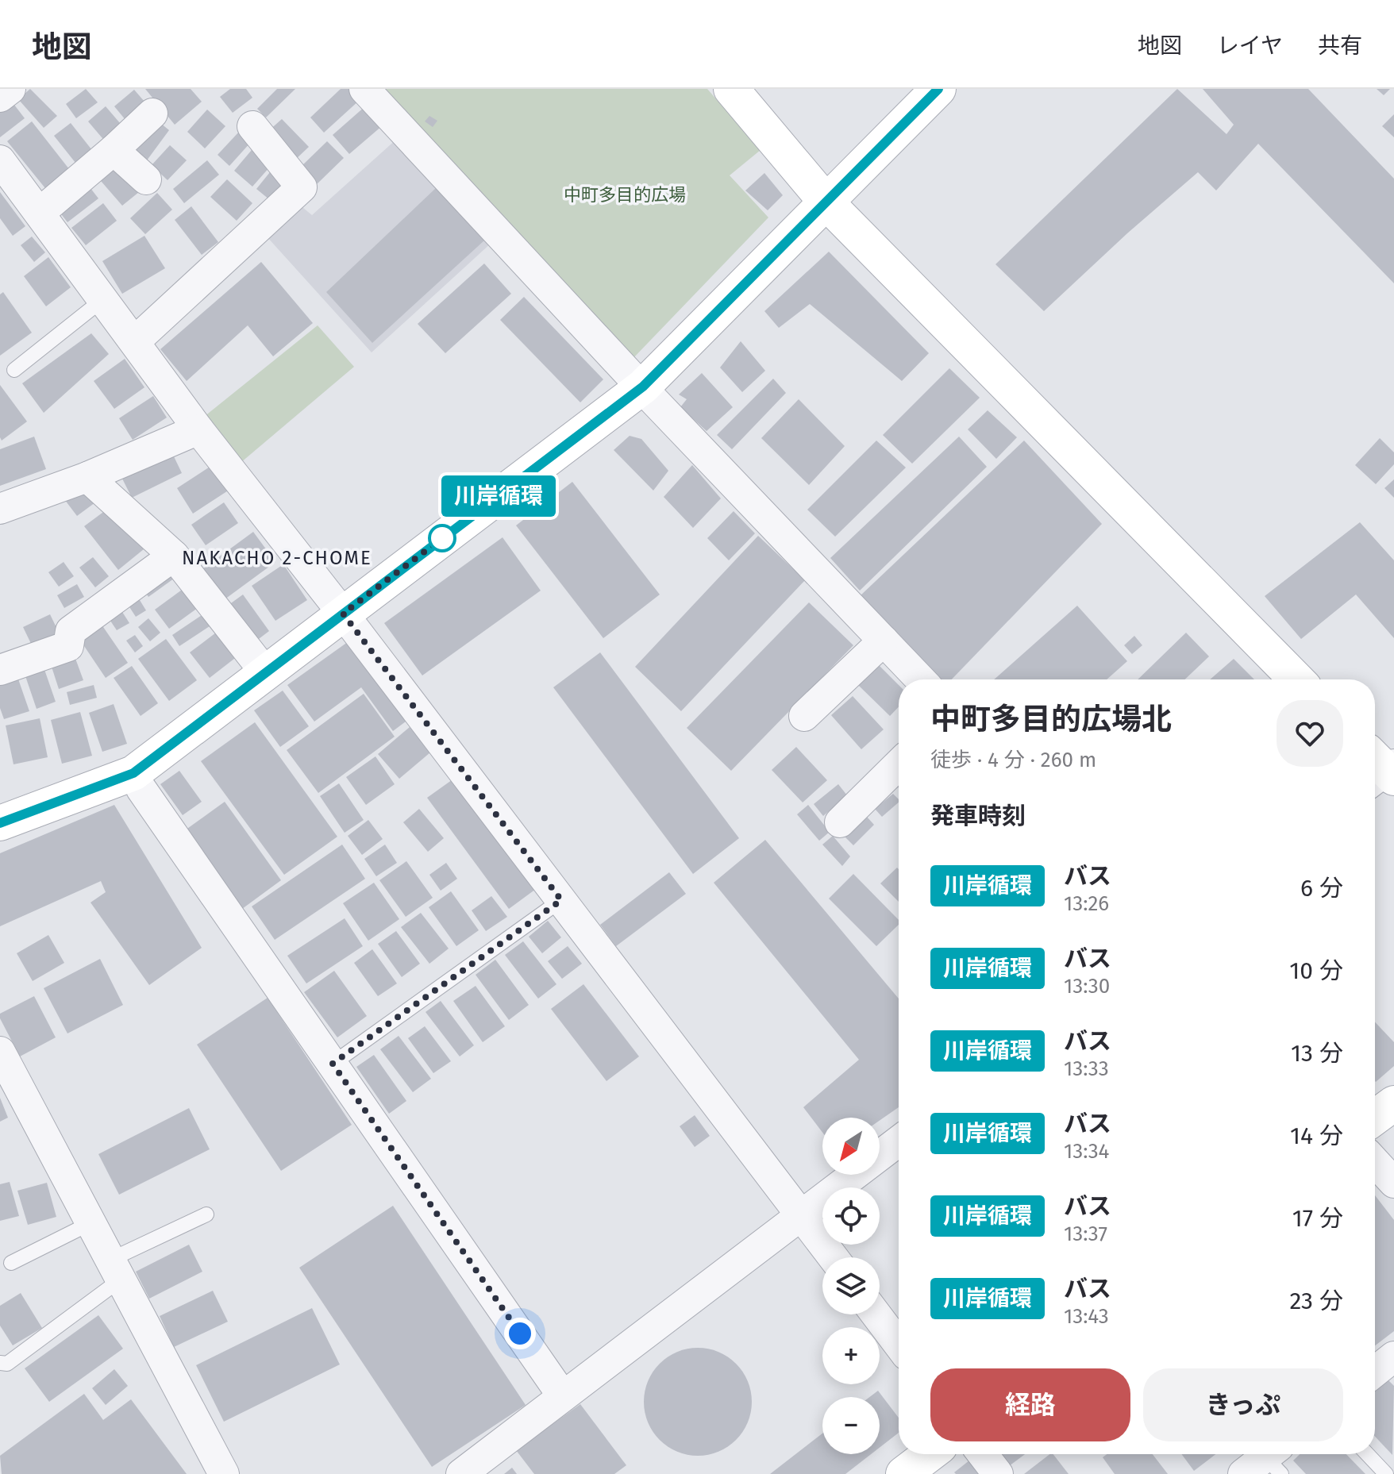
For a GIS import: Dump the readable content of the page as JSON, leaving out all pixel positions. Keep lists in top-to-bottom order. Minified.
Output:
{"districts":["NAKACHO 2-CHOME"],"parks":["中町多目的広場"],"lines":["bus line 川岸循環"],"north":"bottom left","page":{"header":"地図","nav":["地図","レイヤ","共有"],"on_map":"川岸循環","heading":[["中町多目的広場北","徒歩 · 4 分 · 260 m"],"発車時刻"],"list":[{"mark":"川岸循環","name":"バス","note":"13:26","value":"6 分"},{"mark":"川岸循環","name":"バス","note":"13:30","value":"10 分"},{"mark":"川岸循環","name":"バス","note":"13:33","value":"13 分"},{"mark":"川岸循環","name":"バス","note":"13:34","value":"14 分"},{"mark":"川岸循環","name":"バス","note":"13:37","value":"17 分"},{"mark":"川岸循環","name":"バス","note":"13:43","value":"23 分"}],"map_buttons":["+","−"],"buttons":["経路","きっぷ"]}}
